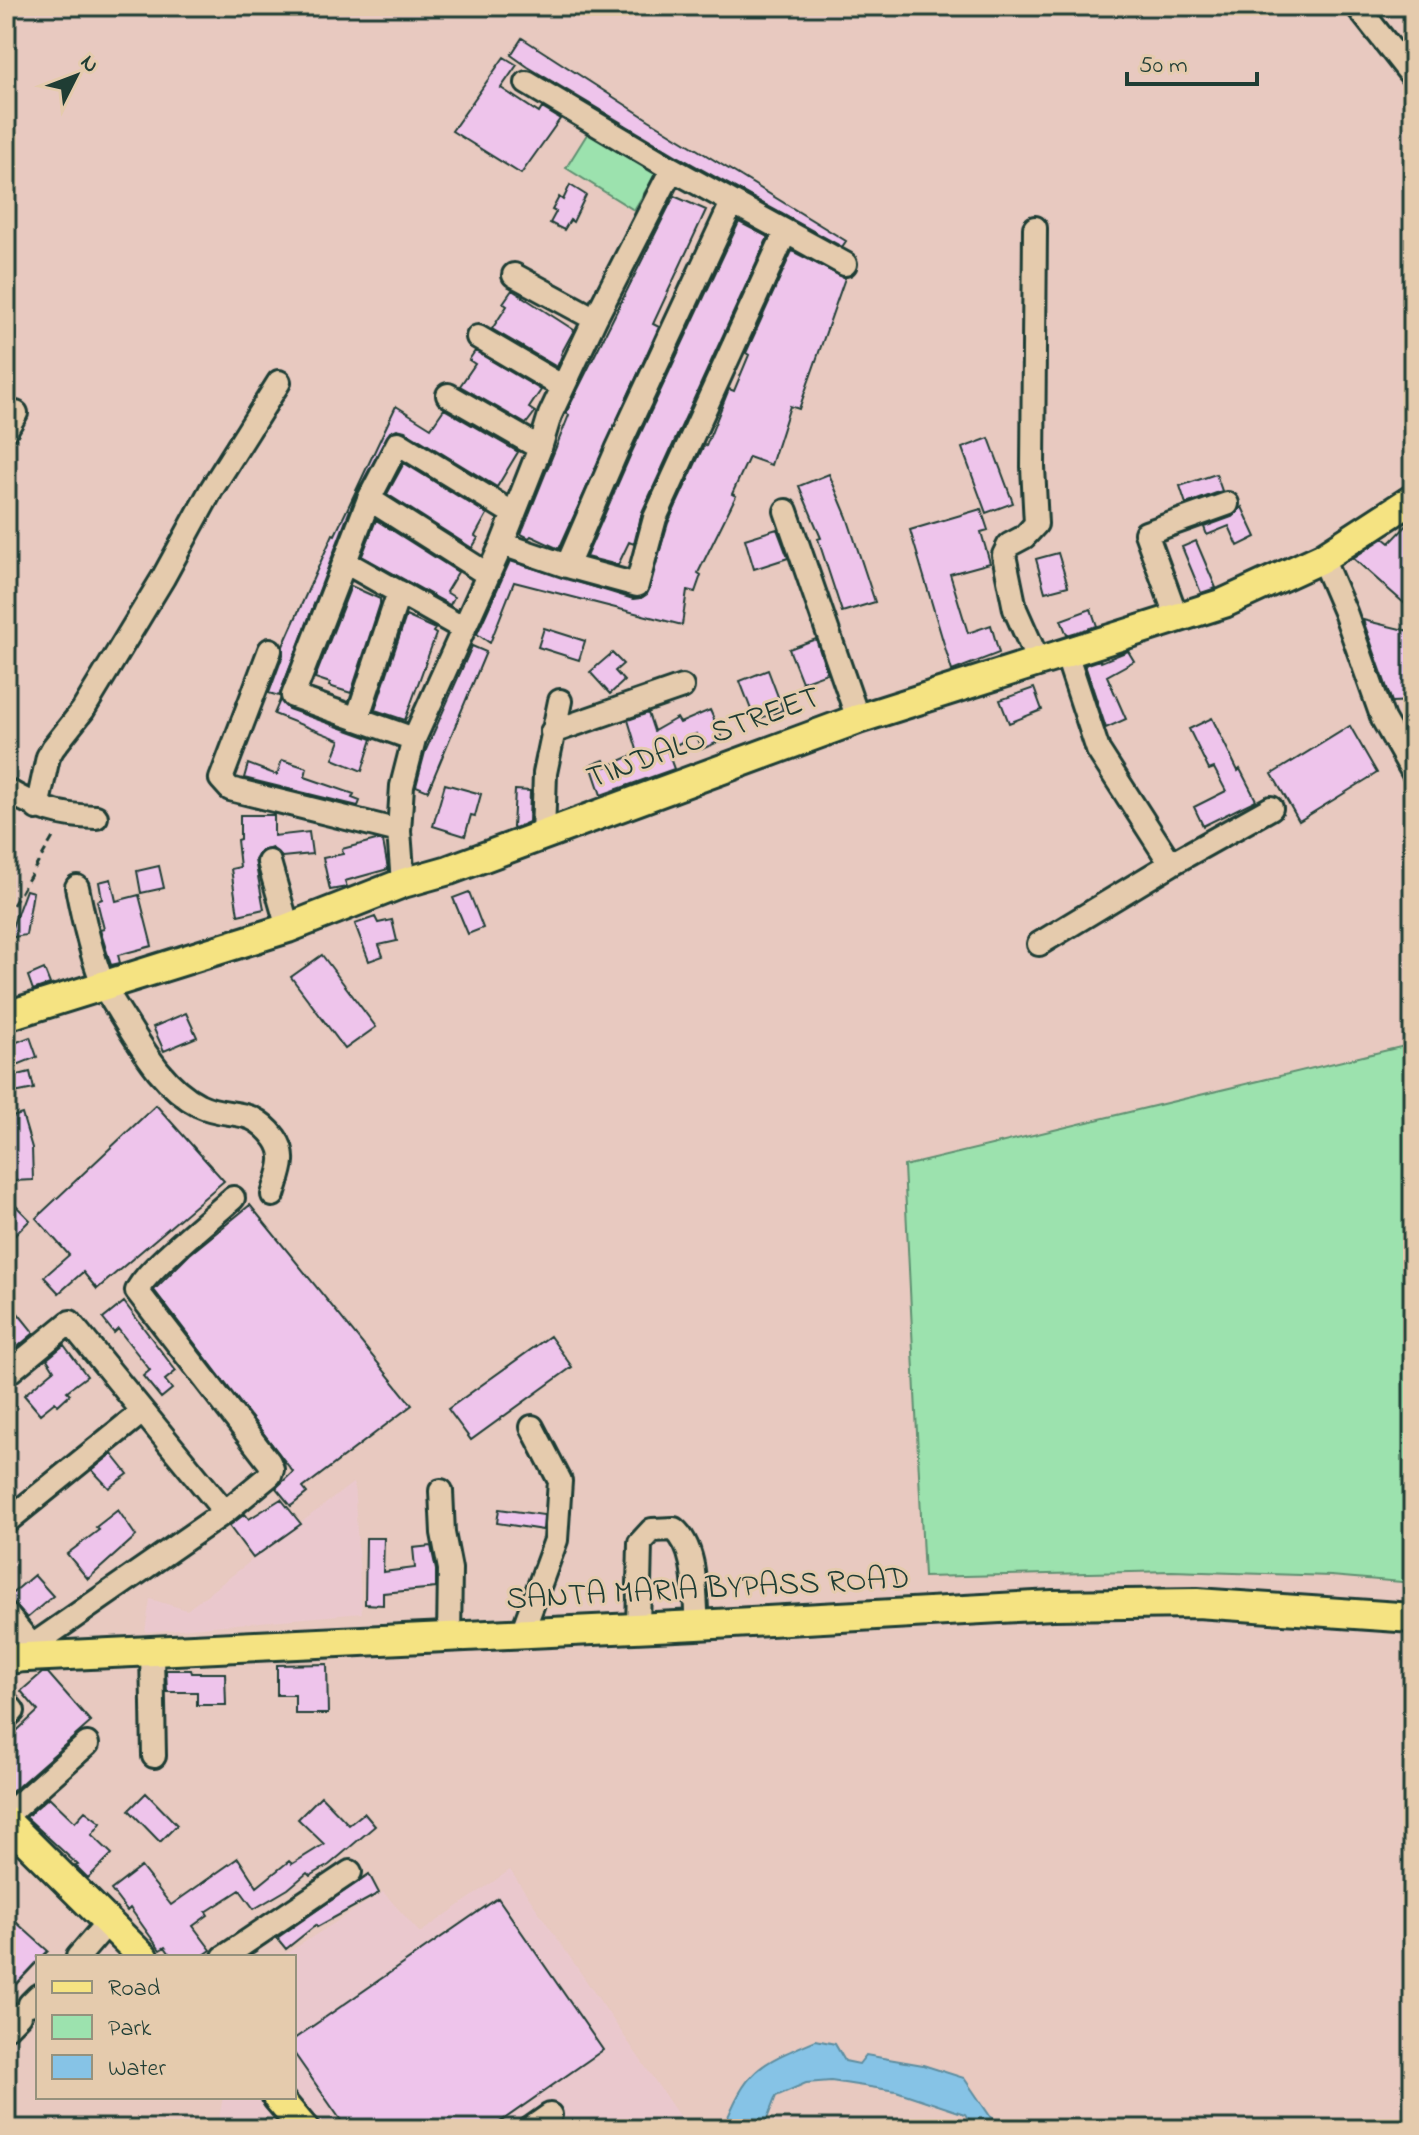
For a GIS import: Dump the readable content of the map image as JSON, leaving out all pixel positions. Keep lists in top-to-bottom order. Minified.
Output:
{"streets":{"main road":["TINDALO STREET","SANTA MARIA BYPASS ROAD"]},"legend":["Road","Park","Water"],"scale_bar":"50 m","north":"top right"}
